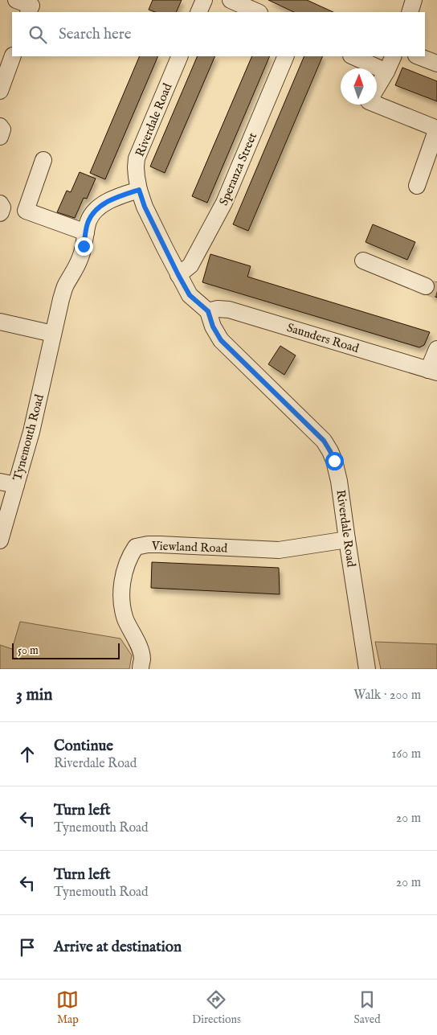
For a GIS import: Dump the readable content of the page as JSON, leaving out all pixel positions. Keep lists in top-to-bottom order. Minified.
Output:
{"streets":{"street":["Riverdale Road","Speranza Street","Saunders Road","Tynemouth Road","Viewland Road"]},"crossings":[["Riverdale Road","Speranza Street"],["Riverdale Road","Saunders Road"],["Riverdale Road","Tynemouth Road"],["Riverdale Road","Viewland Road"]],"scale_bar":"50 m","north":"top","page":{"search":"Search here","scale":"50 m","heading":["3 min","Walk · 200 m"],"list":[["Continue","Riverdale Road","160 m"],["Turn left","Tynemouth Road","20 m"],["Turn left","Tynemouth Road","20 m"],"Arrive at destination"],"nav":["Map","Directions","Saved"]}}
